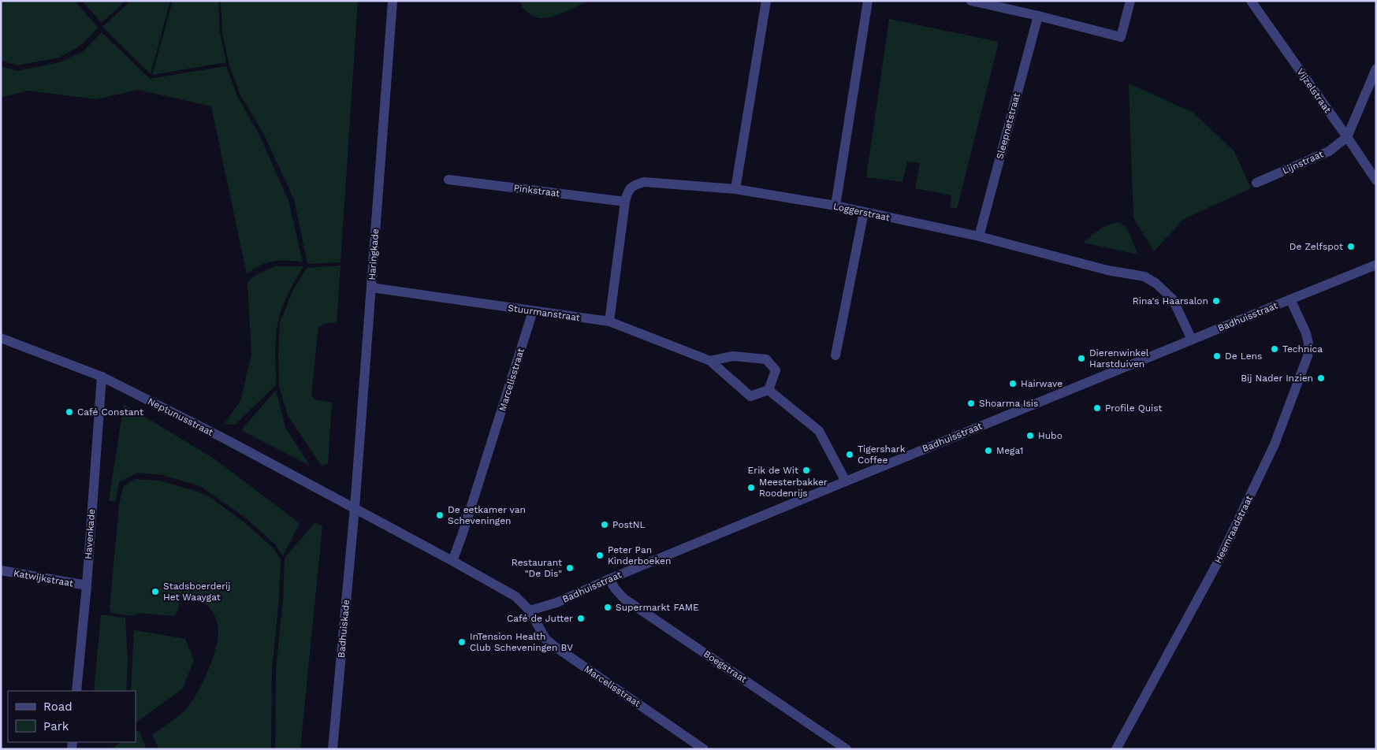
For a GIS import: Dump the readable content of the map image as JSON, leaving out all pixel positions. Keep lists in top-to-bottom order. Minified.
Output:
{"streets":{"street":["Vijzelstraat","Sleepnetstraat","Lijnstraat","Pinkstraat","Loggerstraat","Haringkade","Stuurmanstraat","Badhuisstraat","Marcelisstraat","Neptunusstraat","Heemraadstraat","Havenkade","Katwijkstraat","Badhuiskade","Boegstraat"]},"crossings":[["Vijzelstraat","Lijnstraat"],["Sleepnetstraat","Loggerstraat"],["Pinkstraat","Loggerstraat"],["Loggerstraat","Stuurmanstraat"],["Loggerstraat","Badhuisstraat"],["Haringkade","Stuurmanstraat"],["Haringkade","Marcelisstraat"],["Haringkade","Neptunusstraat"],["Haringkade","Badhuiskade"],["Stuurmanstraat","Marcelisstraat"],["Badhuisstraat","Marcelisstraat"],["Badhuisstraat","Heemraadstraat"],["Badhuisstraat","Boegstraat"],["Marcelisstraat","Neptunusstraat"],["Marcelisstraat","Badhuiskade"],["Neptunusstraat","Havenkade"],["Neptunusstraat","Badhuiskade"],["Havenkade","Katwijkstraat"]],"places":["De Zelfspot","Rina's Haarsalon","Technica","De Lens","Dierenwinkel Harstduiven","Bij Nader Inzien","Hairwave","Shoarma Isis","Profile Quist","Café Constant","Hubo","Mega1","Tigershark Coffee","Erik de Wit","Meesterbakker Roodenrijs","De eetkamer van Scheveningen","PostNL","Peter Pan Kinderboeken","Restaurant \"De Dis\"","Stadsboerderij Het Waaygat","Supermarkt FAME","Café de Jutter","InTension Health Club Scheveningen BV"],"legend":["Road","Park"]}
